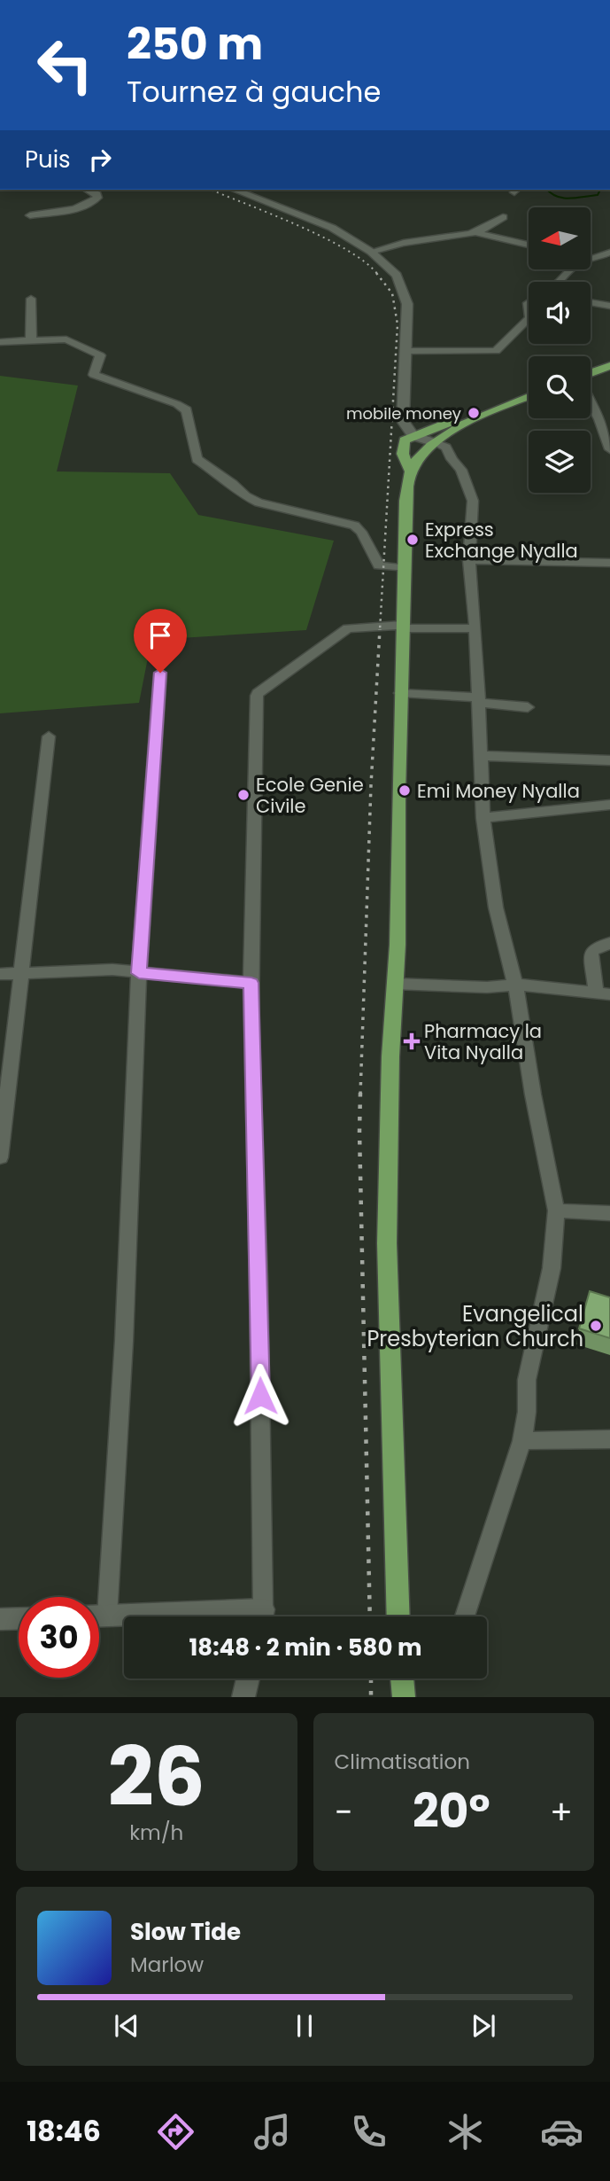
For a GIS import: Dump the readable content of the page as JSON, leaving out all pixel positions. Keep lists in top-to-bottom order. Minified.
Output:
{"places":{"other":["mobile money","Express Exchange Nyalla","Emi Money Nyalla","Ecole Genie Civile","Evangelical Presbyterian Church"],"health":["Pharmacy la Vita Nyalla"]},"north":"left","page":{"turn":["250 m","Tournez à gauche"],"then":"Puis","limit":"30","trip":"18:48 · 2 min · 580 m","tile":[["26","km/h"],"Climatisation"],"heat":["−","20°","+"],"song":["Slow Tide","Marlow"],"tabs":"18:46"}}
